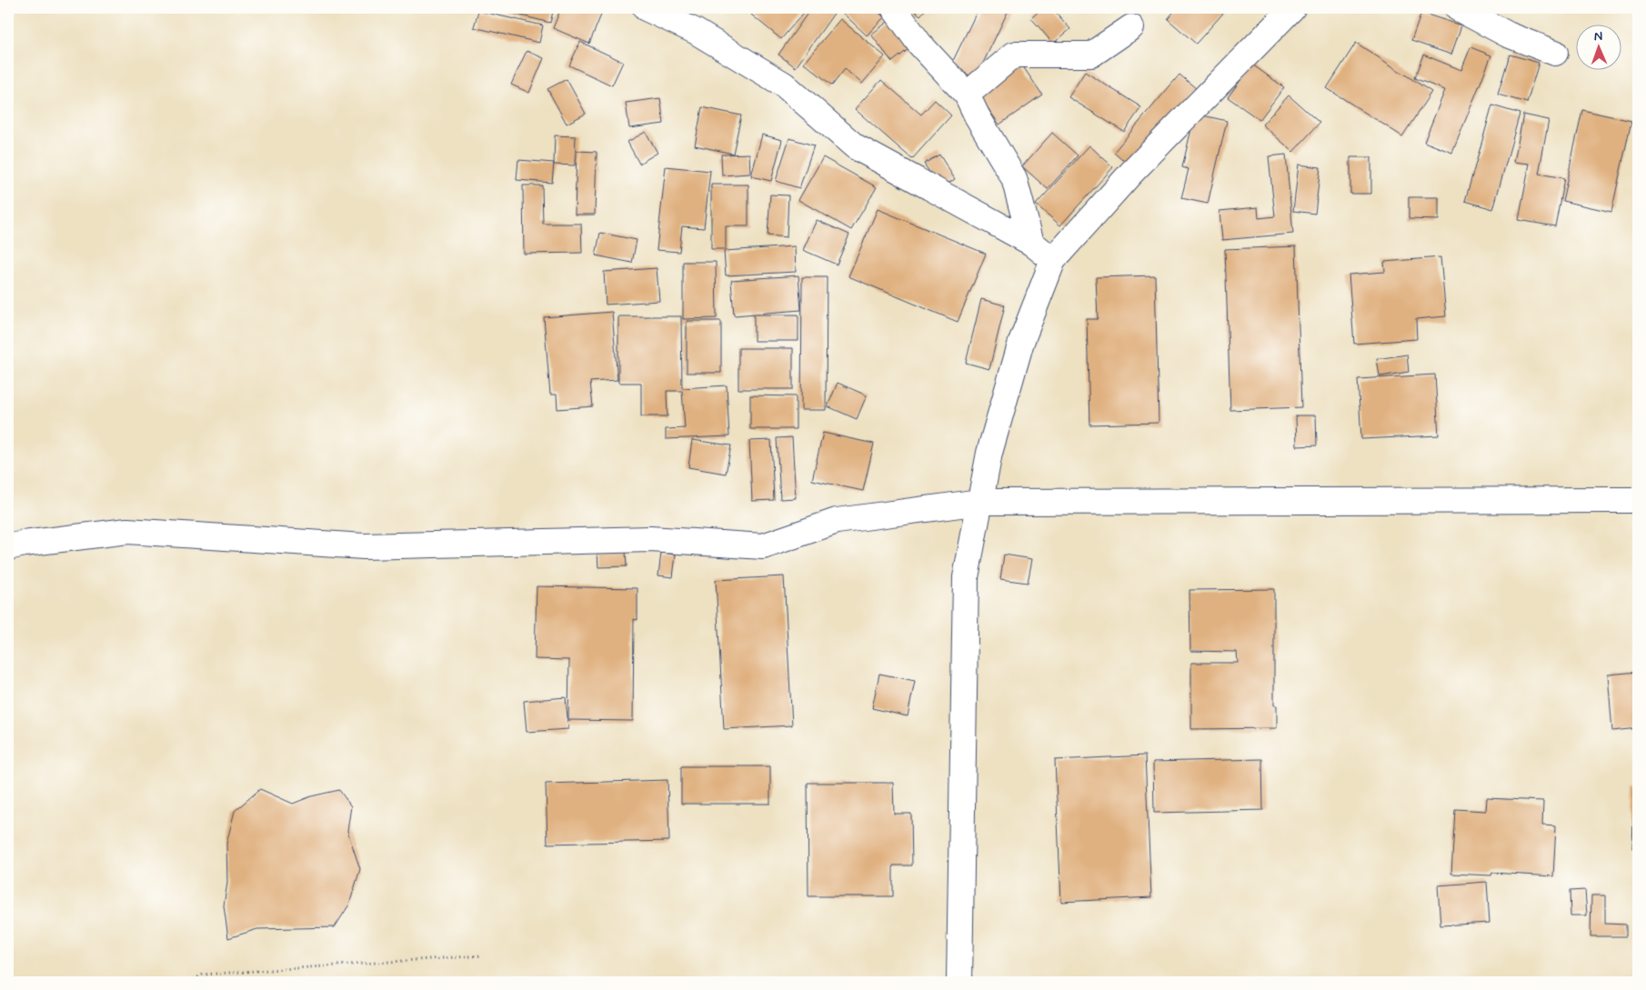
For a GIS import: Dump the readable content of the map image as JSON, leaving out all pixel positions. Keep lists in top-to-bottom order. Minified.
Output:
{"north":"top"}
